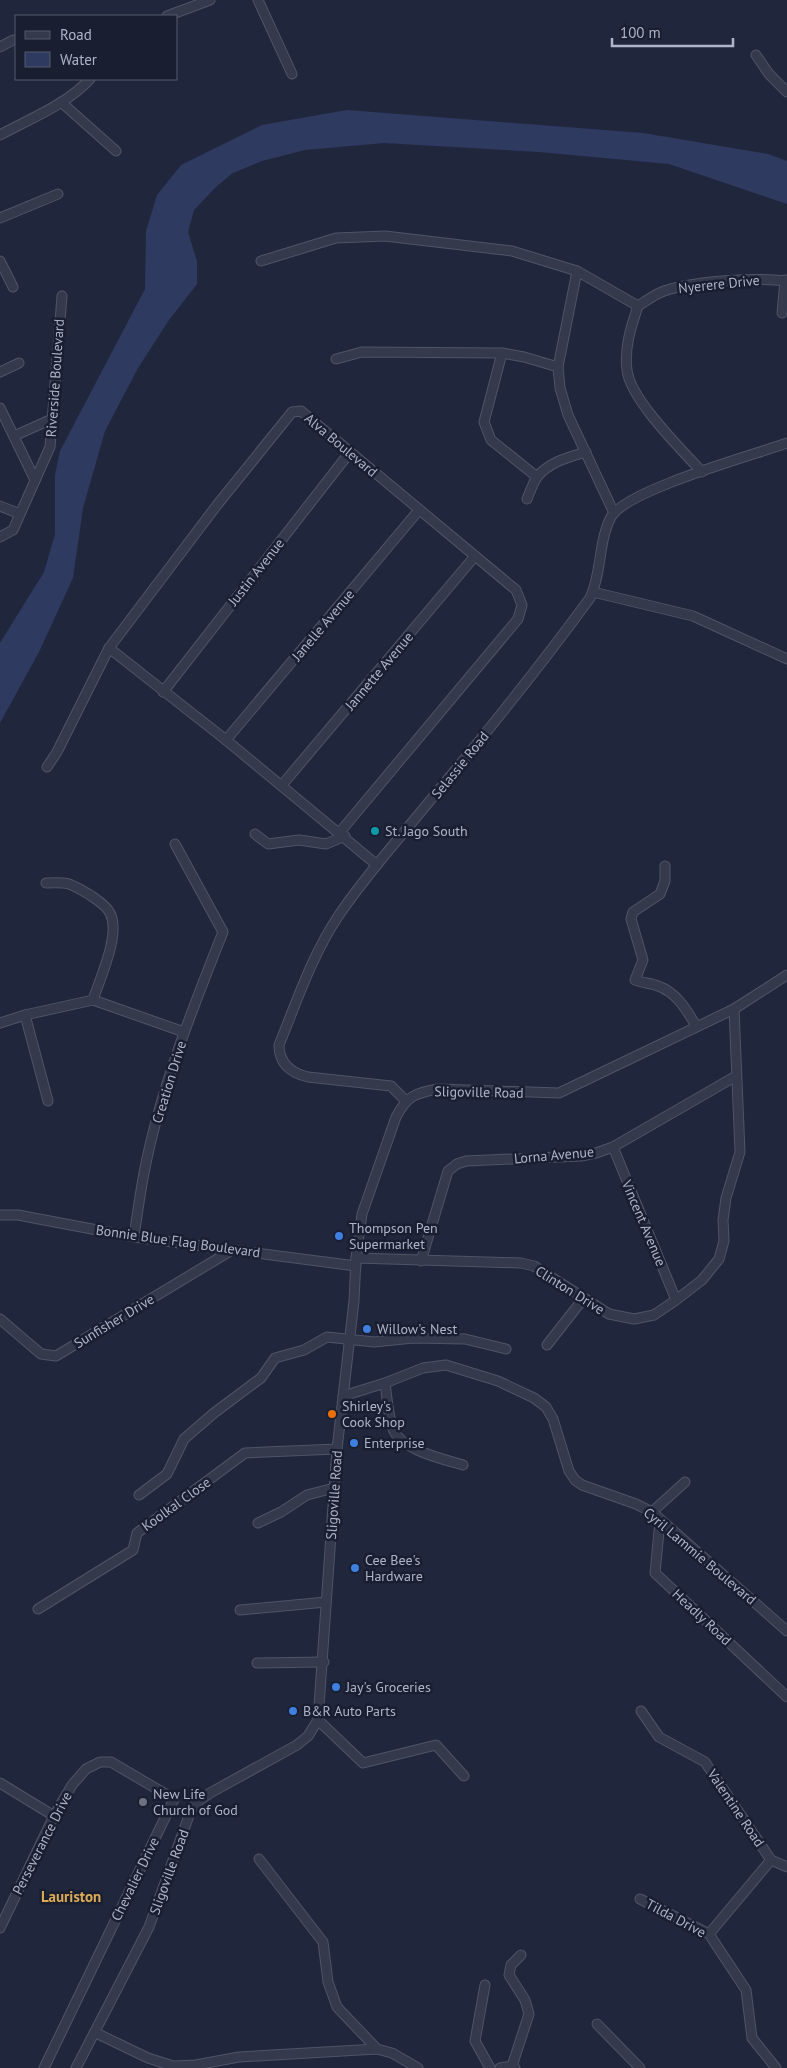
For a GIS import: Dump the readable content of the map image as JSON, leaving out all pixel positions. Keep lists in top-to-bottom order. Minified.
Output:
{"streets":{"street":["Nyerere Drive","Riverside Boulevard","Alva Boulevard","Justin Avenue","Janelle Avenue","Jannette Avenue","Selassie Road","Creation Drive","Sligoville Road","Lorna Avenue","Vincent Avenue","Bonnie Blue Flag Boulevard","Clinton Drive","Sunfisher Drive","Koolkal Close","Cyril Lammie Boulevard","Headly Road","Valentine Road","Perseverance Drive","Chevalier Drive","Tilda Drive"]},"crossings":[["Alva Boulevard","Justin Avenue"],["Alva Boulevard","Janelle Avenue"],["Alva Boulevard","Jannette Avenue"],["Selassie Road","Sligoville Road"],["Creation Drive","Bonnie Blue Flag Boulevard"],["Sligoville Road","Bonnie Blue Flag Boulevard"],["Sligoville Road","Clinton Drive"],["Sligoville Road","Koolkal Close"],["Sligoville Road","Cyril Lammie Boulevard"],["Lorna Avenue","Vincent Avenue"],["Lorna Avenue","Clinton Drive"],["Vincent Avenue","Clinton Drive"],["Bonnie Blue Flag Boulevard","Clinton Drive"],["Bonnie Blue Flag Boulevard","Sunfisher Drive"],["Cyril Lammie Boulevard","Headly Road"],["Perseverance Drive","Chevalier Drive"]],"districts":["Lauriston"],"places":["St. Jago South","Thompson Pen Supermarket","Willow's Nest","Shirley's Cook Shop","Enterprise","Cee Bee's Hardware","Jay's Groceries","B&R Auto Parts","New Life Church of God"],"legend":["Road","Water"],"scale_bar":"100 m"}
